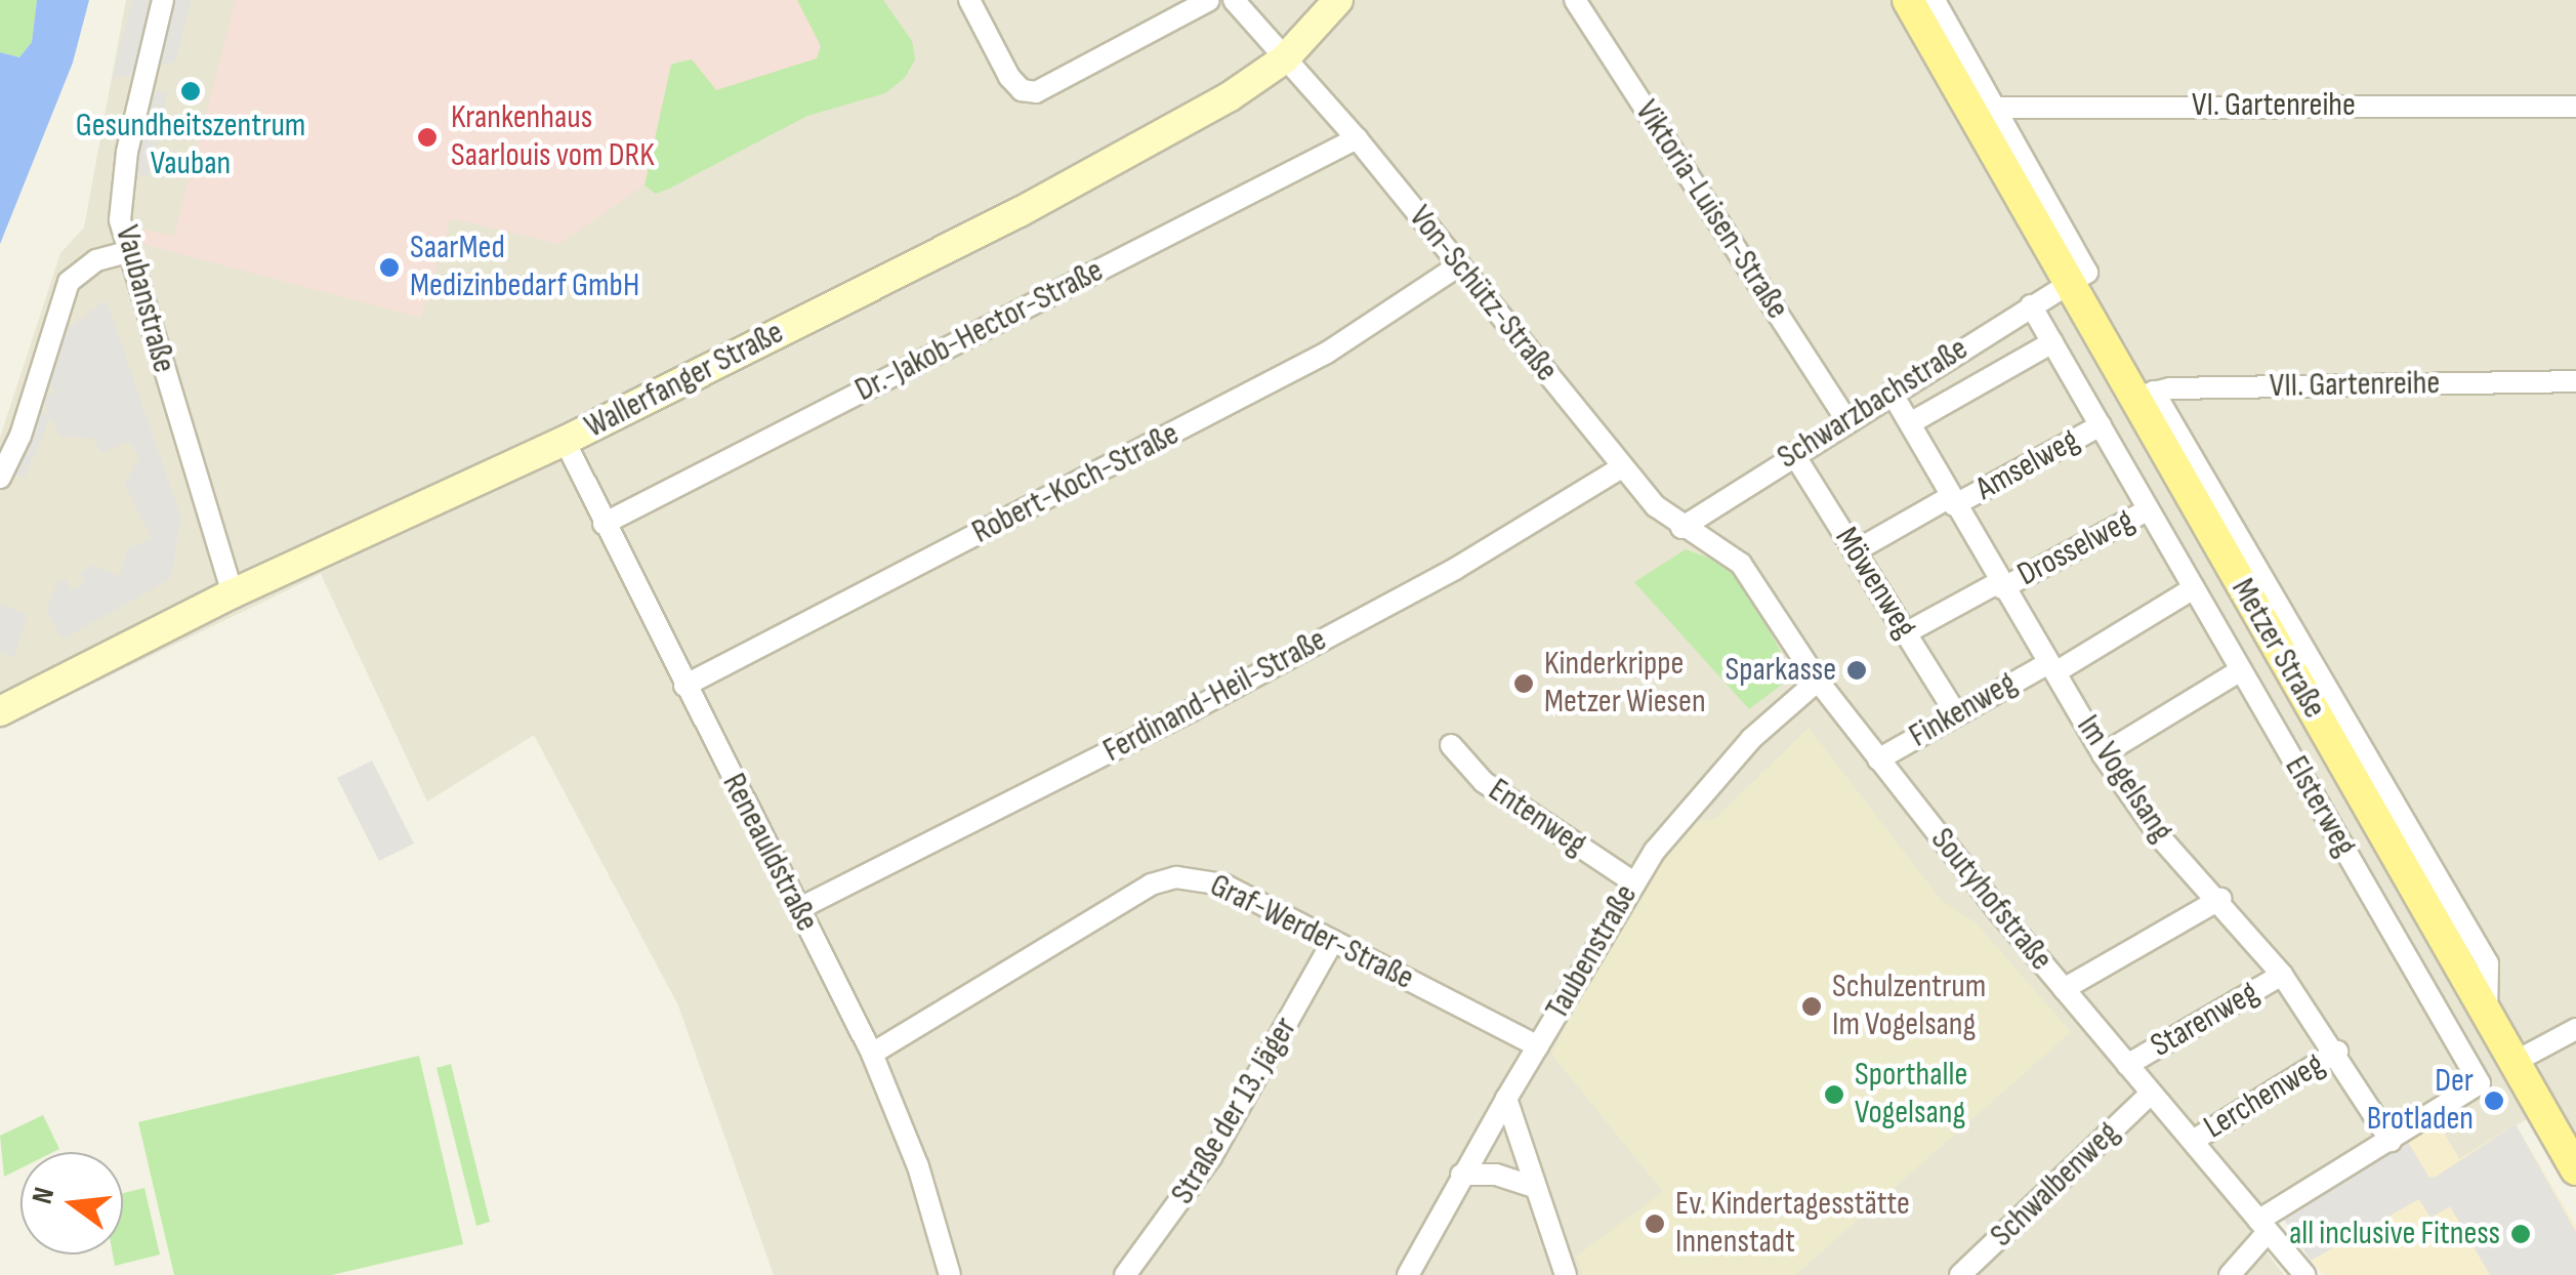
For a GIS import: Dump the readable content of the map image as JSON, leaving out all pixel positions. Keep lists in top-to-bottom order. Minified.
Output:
{"streets":{"main road":["Wallerfanger Straße","Metzer Straße"],"street":["VI. Gartenreihe","Viktoria-Luisen-Straße","Von-Schütz-Straße","Vaubanstraße","Dr.-Jakob-Hector-Straße","VII. Gartenreihe","Schwarzbachstraße","Amselweg","Robert-Koch-Straße","Drosselweg","Möwenweg","Ferdinand-Heil-Straße","Finkenweg","Im Vogelsang","Elsterweg","Entenweg","Reneauldstraße","Soutyhofstraße","Graf-Werder-Straße","Taubenstraße","Starenweg","Lerchenweg","Straße der 13. Jäger","Schwalbenweg"]},"crossings":[["VI. Gartenreihe","Metzer Straße"],["Viktoria-Luisen-Straße","Schwarzbachstraße"],["Von-Schütz-Straße","Dr.-Jakob-Hector-Straße"],["Von-Schütz-Straße","Wallerfanger Straße"],["Von-Schütz-Straße","Schwarzbachstraße"],["Von-Schütz-Straße","Robert-Koch-Straße"],["Von-Schütz-Straße","Ferdinand-Heil-Straße"],["Von-Schütz-Straße","Soutyhofstraße"],["Vaubanstraße","Wallerfanger Straße"],["Dr.-Jakob-Hector-Straße","Reneauldstraße"],["Wallerfanger Straße","Reneauldstraße"],["VII. Gartenreihe","Metzer Straße"],["Schwarzbachstraße","Möwenweg"],["Schwarzbachstraße","Metzer Straße"],["Schwarzbachstraße","Im Vogelsang"],["Schwarzbachstraße","Elsterweg"],["Schwarzbachstraße","Soutyhofstraße"],["Amselweg","Möwenweg"],["Amselweg","Im Vogelsang"],["Amselweg","Elsterweg"],["Robert-Koch-Straße","Reneauldstraße"],["Drosselweg","Möwenweg"],["Drosselweg","Im Vogelsang"],["Drosselweg","Elsterweg"],["Möwenweg","Finkenweg"],["Ferdinand-Heil-Straße","Reneauldstraße"],["Finkenweg","Im Vogelsang"],["Finkenweg","Elsterweg"],["Finkenweg","Soutyhofstraße"],["Im Vogelsang","Elsterweg"],["Im Vogelsang","Starenweg"],["Im Vogelsang","Lerchenweg"],["Elsterweg","Soutyhofstraße"],["Entenweg","Taubenstraße"],["Reneauldstraße","Graf-Werder-Straße"],["Soutyhofstraße","Taubenstraße"],["Soutyhofstraße","Starenweg"],["Soutyhofstraße","Lerchenweg"],["Soutyhofstraße","Schwalbenweg"],["Graf-Werder-Straße","Taubenstraße"],["Graf-Werder-Straße","Straße der 13. Jäger"]],"places":["Gesundheitszentrum Vauban","Krankenhaus Saarlouis vom DRK","SaarMed Medizinbedarf GmbH","Sparkasse","Kinderkrippe Metzer Wiesen","Schulzentrum Im Vogelsang","Sporthalle Vogelsang","Der Brotladen","Ev. Kindertagesstätte Innenstadt","all inclusive Fitness"],"north":"left"}
